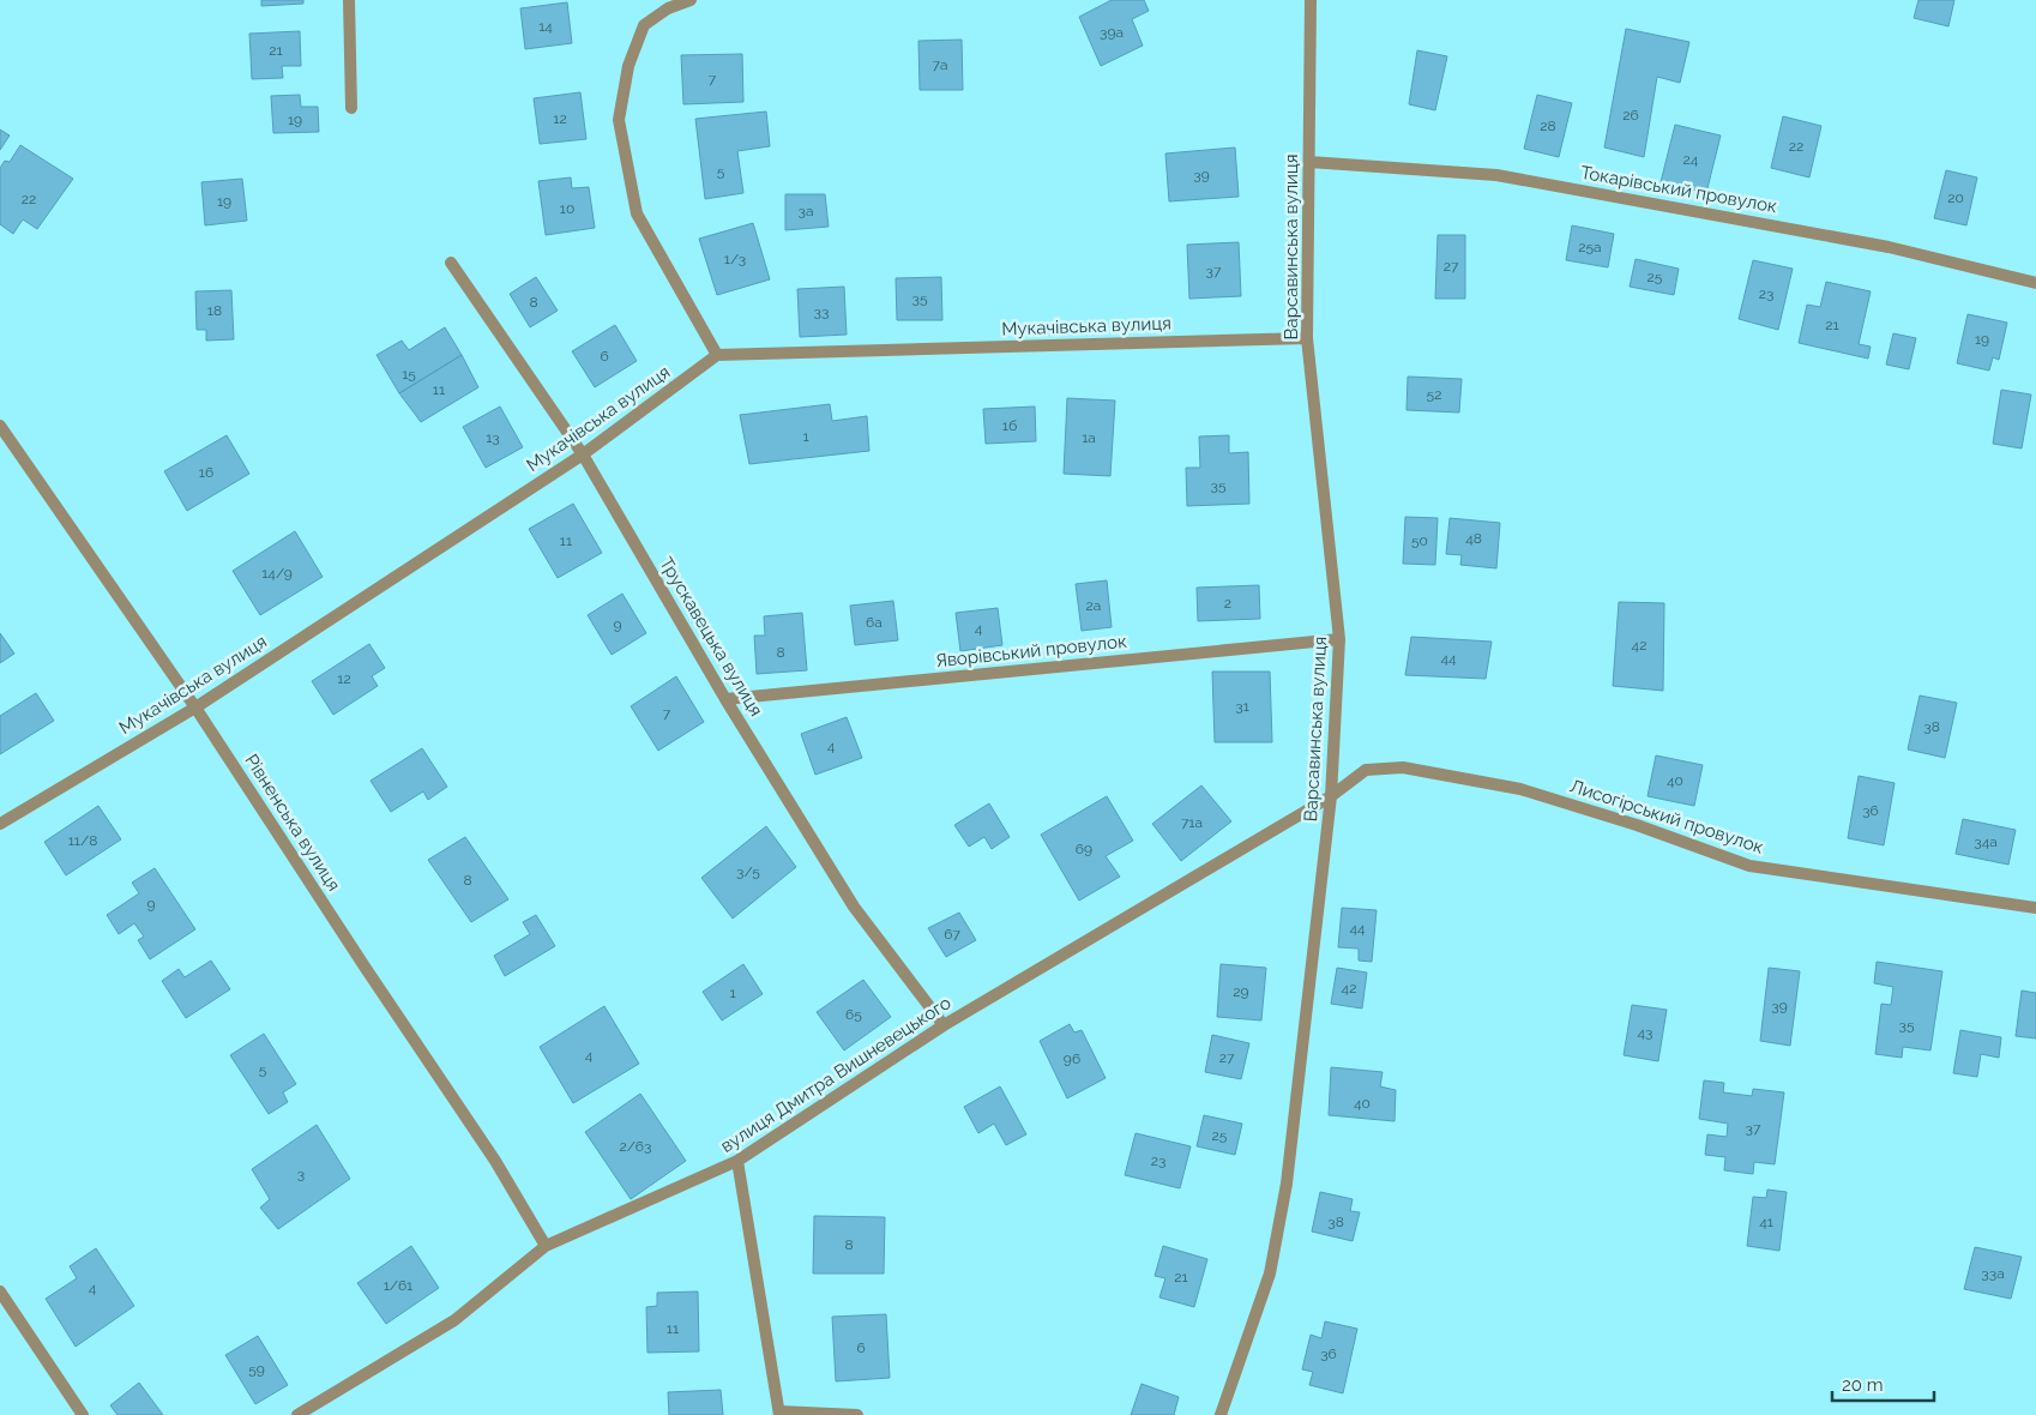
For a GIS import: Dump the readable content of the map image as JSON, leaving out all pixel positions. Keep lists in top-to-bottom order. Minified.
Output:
{"streets":{"street":["Токарівський провулок","Варсавинська вулиця","Мукачівська вулиця","Трускавецька вулиця","Яворівський провулок","Лисогірський провулок","Рівненська вулиця","вулиця Дмитра Вишневецького"]},"crossings":[["Токарівський провулок","Варсавинська вулиця"],["Варсавинська вулиця","Мукачівська вулиця"],["Варсавинська вулиця","Яворівський провулок"],["Варсавинська вулиця","Лисогірський провулок"],["Варсавинська вулиця","вулиця Дмитра Вишневецького"],["Мукачівська вулиця","Трускавецька вулиця"],["Мукачівська вулиця","Рівненська вулиця"],["Трускавецька вулиця","Яворівський провулок"],["Трускавецька вулиця","вулиця Дмитра Вишневецького"],["Лисогірський провулок","вулиця Дмитра Вишневецького"],["Рівненська вулиця","вулиця Дмитра Вишневецького"]],"house_numbers":["14","39а","21","7а","7","26","12","19","28","22","24","5","39","20","22","19","10","3а","25а","1/3","27","37","25","23","35","8","18","33","21","19","6","15","11","52","1б","1","13","1а","16","35","48","11","50","14/9","2","2а","6а","9","4","42","8","44","12","31","7","38","4","40","36","71а","11/8","34а","69","3/5","8","9","44","67","42","29","1","39","65","35","43","4","27","96","5","40","37","25","2/63","23","3","38","41","8","33а","21","1/61","4","11","6","36","59"],"scale_bar":"20 m"}
